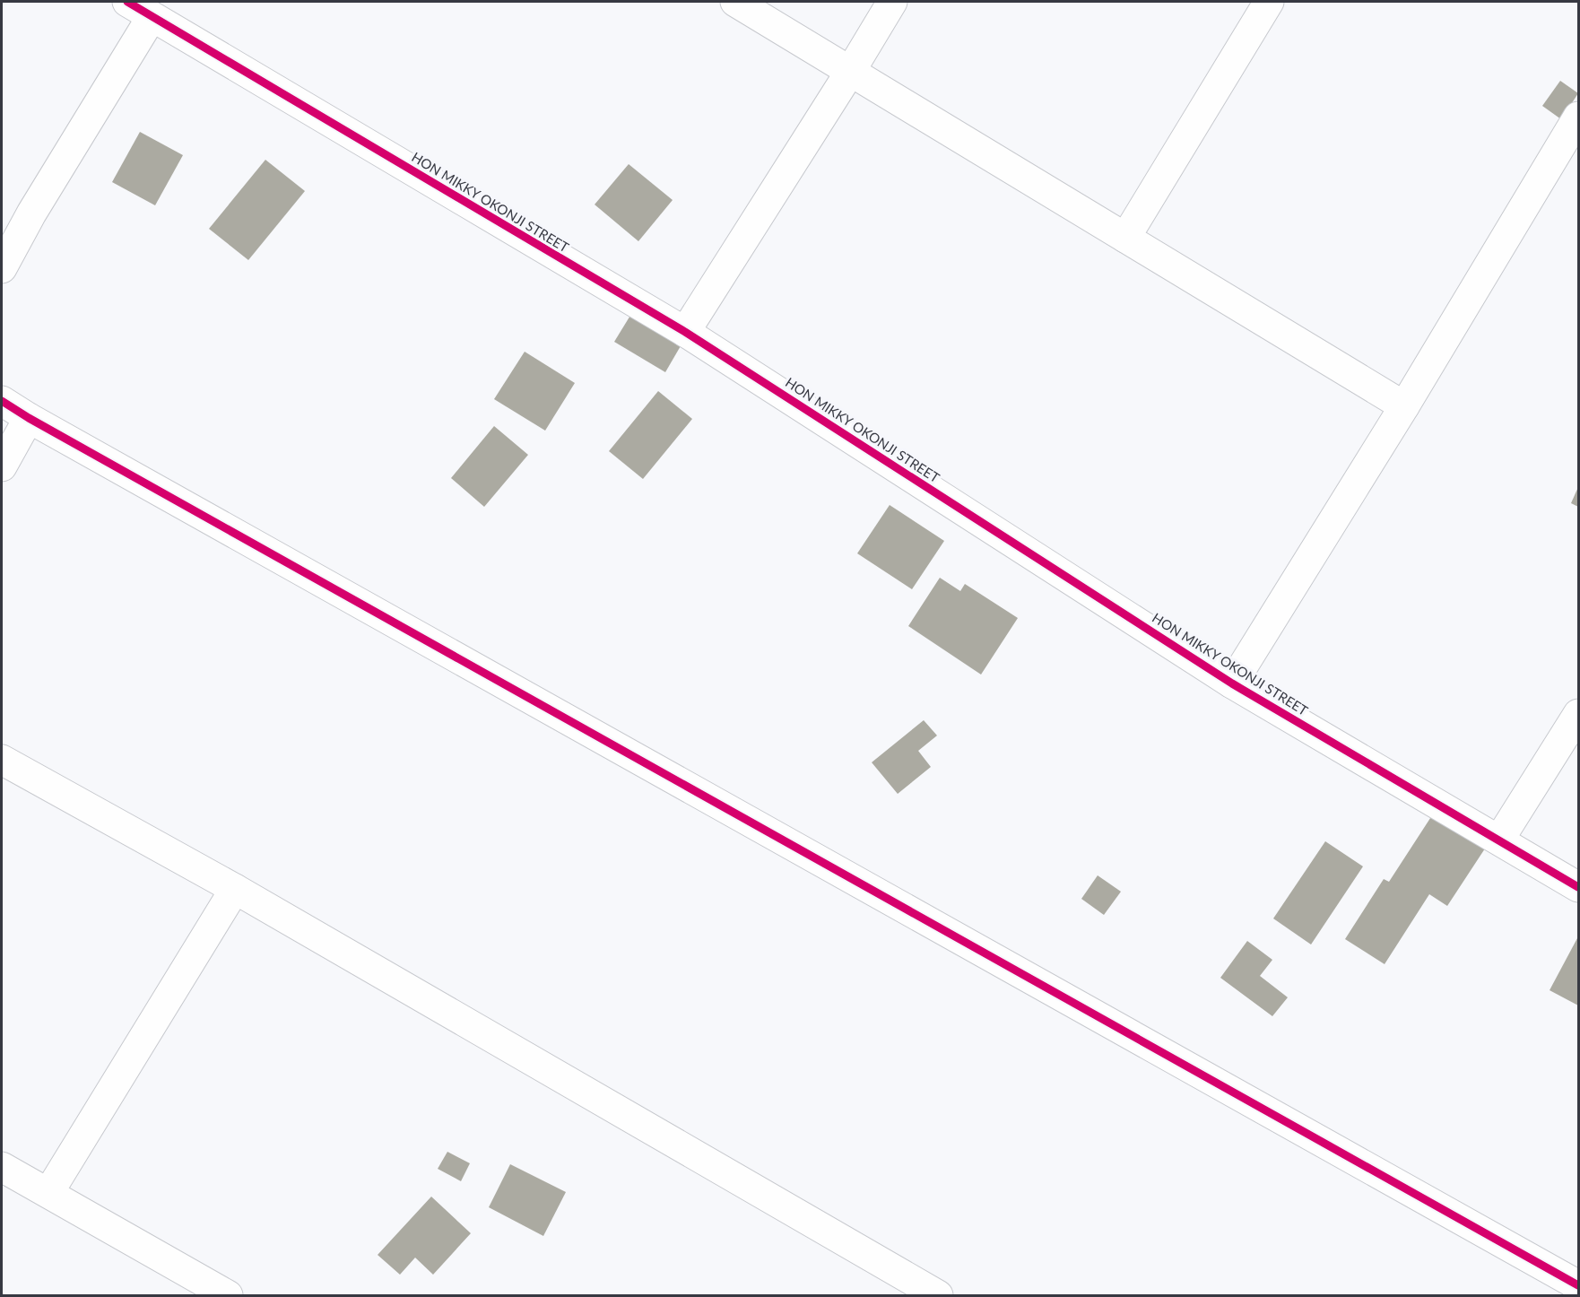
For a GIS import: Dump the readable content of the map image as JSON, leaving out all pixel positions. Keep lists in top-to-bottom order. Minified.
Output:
{"streets":{"street":["HON MIKKY OKONJI STREET"]}}
